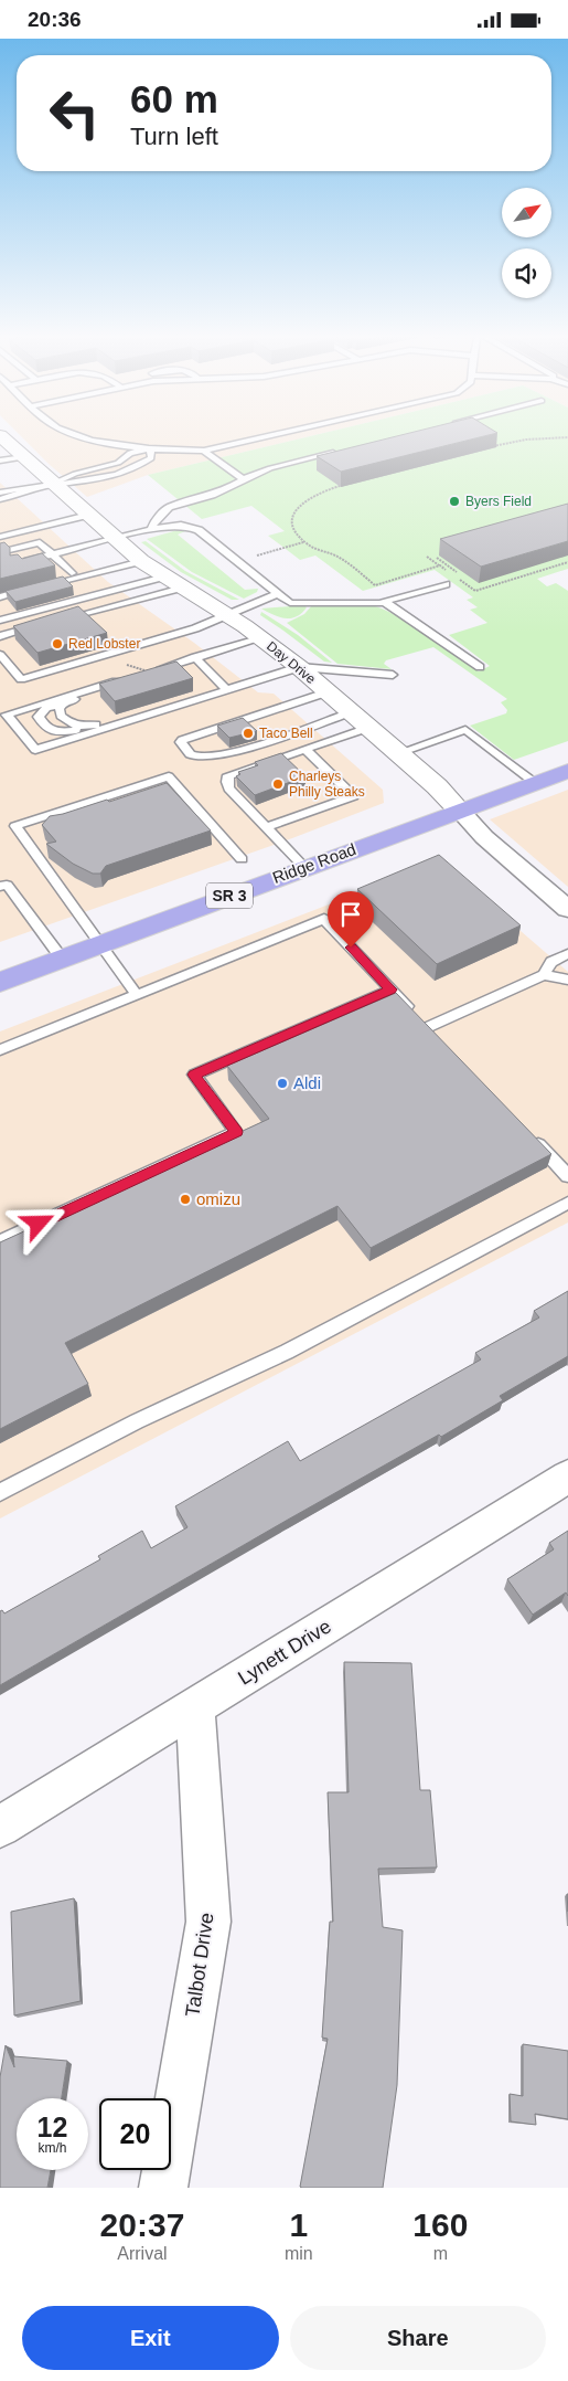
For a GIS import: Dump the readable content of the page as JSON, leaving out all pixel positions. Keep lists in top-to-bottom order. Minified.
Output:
{"streets":{"main road":["Ridge Road","SR 3"],"street":["Day Drive","Lynett Drive","Talbot Drive"]},"crossings":[["Day Drive","Ridge Road"],["Lynett Drive","Talbot Drive"]],"places":["Byers Field","Red Lobster","Taco Bell","Charleys Philly Steaks","Aldi","omizu"],"north":"top right","page":{"status":"20:36","turn":["60 m","Turn left"],"speed":"12 km/h","limit":"20","eta":["20:37","Arrival","1","min","160","m"],"buttons":["Exit","Share"]}}
